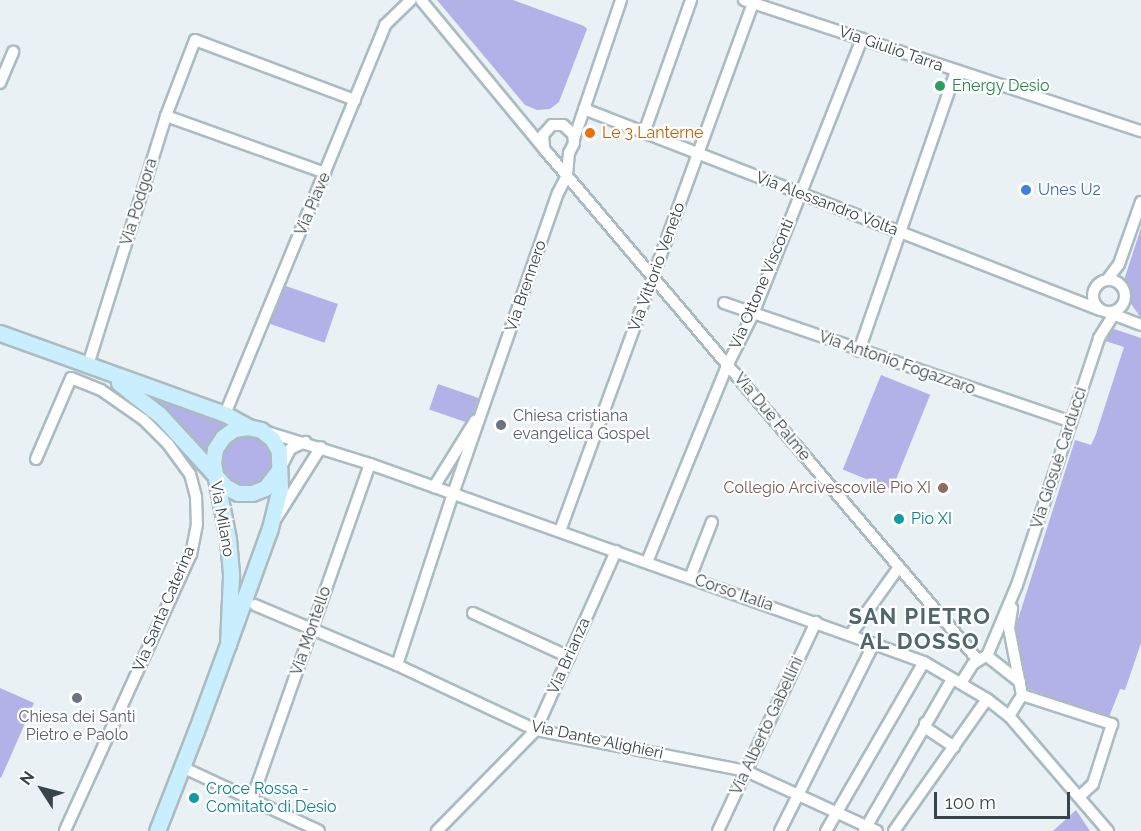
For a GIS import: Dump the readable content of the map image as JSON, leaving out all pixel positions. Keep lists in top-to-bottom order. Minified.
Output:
{"streets":{"main road":["Via Milano"],"street":["Via Giulio Tarra","Via Podgora","Via Piave","Via Alessandro Volta","Via Vittorio Veneto","Via Ottone Visconti","Via Brennero","Via Antonio Fogazzaro","Via Due Palme","Via Giosuè Carducci","Corso Italia","Via Santa Caterina","Via Montello","Via Brianza","Via Alberto Gabellini","Via Dante Alighieri"]},"crossings":[["Via Giulio Tarra","Via Vittorio Veneto"],["Via Giulio Tarra","Via Ottone Visconti"],["Via Podgora","Via Piave"],["Via Podgora","Via Milano"],["Via Piave","Via Milano"],["Via Alessandro Volta","Via Vittorio Veneto"],["Via Alessandro Volta","Via Ottone Visconti"],["Via Alessandro Volta","Via Giosuè Carducci"],["Via Vittorio Veneto","Via Due Palme"],["Via Vittorio Veneto","Corso Italia"],["Via Ottone Visconti","Via Antonio Fogazzaro"],["Via Ottone Visconti","Via Due Palme"],["Via Ottone Visconti","Corso Italia"],["Via Brennero","Via Due Palme"],["Via Brennero","Corso Italia"],["Via Brennero","Via Dante Alighieri"],["Via Antonio Fogazzaro","Via Giosuè Carducci"],["Via Due Palme","Via Giosuè Carducci"],["Via Giosuè Carducci","Corso Italia"],["Via Giosuè Carducci","Via Dante Alighieri"],["Via Milano","Corso Italia"],["Corso Italia","Via Montello"],["Corso Italia","Via Brianza"],["Corso Italia","Via Alberto Gabellini"],["Via Montello","Via Dante Alighieri"],["Via Brianza","Via Dante Alighieri"],["Via Alberto Gabellini","Via Dante Alighieri"]],"districts":["SAN PIETRO AL DOSSO"],"places":["Energy Desio","Le 3 Lanterne","Unes U2","Chiesa cristiana evangelica Gospel","Collegio Arcivescovile Pio XI","Pio XI","Chiesa dei Santi Pietro e Paolo","Croce Rossa - Comitato di Desio"],"scale_bar":"100 m","north":"top left"}
